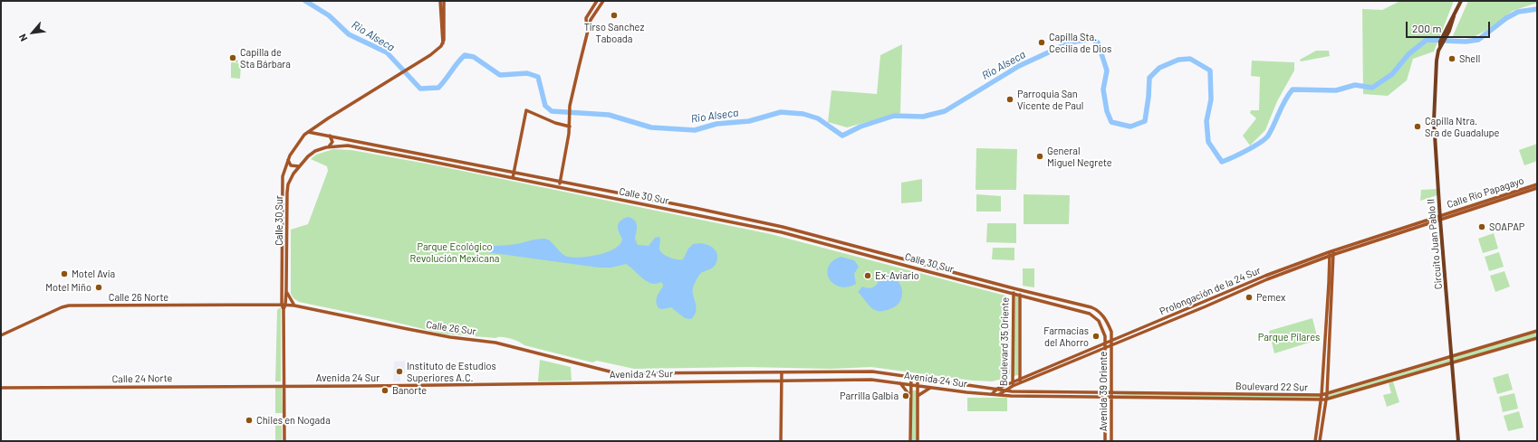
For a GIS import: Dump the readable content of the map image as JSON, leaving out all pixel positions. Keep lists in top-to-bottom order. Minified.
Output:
{"streets":{"main road":["Calle Río Papagayo","Calle 30 Sur","Circuito Juan Pablo II","Prolongación de la 24 Sur","Calle 26 Norte","Calle 26 Sur","Boulevard 35 Oriente","Avenida 24 Sur","Calle 24 Norte","Boulevard 22 Sur","Avenida 39 Oriente"]},"crossings":[["Calle Río Papagayo","Circuito Juan Pablo II"],["Calle Río Papagayo","Prolongación de la 24 Sur"],["Calle 30 Sur","Prolongación de la 24 Sur"],["Calle 30 Sur","Calle 26 Norte"],["Calle 30 Sur","Calle 26 Sur"],["Calle 30 Sur","Boulevard 35 Oriente"],["Calle 30 Sur","Avenida 39 Oriente"],["Circuito Juan Pablo II","Prolongación de la 24 Sur"],["Circuito Juan Pablo II","Boulevard 22 Sur"],["Prolongación de la 24 Sur","Boulevard 35 Oriente"],["Prolongación de la 24 Sur","Avenida 24 Sur"],["Prolongación de la 24 Sur","Boulevard 22 Sur"],["Prolongación de la 24 Sur","Avenida 39 Oriente"],["Calle 26 Norte","Calle 26 Sur"],["Calle 26 Sur","Avenida 24 Sur"],["Boulevard 35 Oriente","Boulevard 22 Sur"],["Avenida 24 Sur","Calle 24 Norte"],["Avenida 24 Sur","Boulevard 22 Sur"],["Boulevard 22 Sur","Avenida 39 Oriente"]],"water":["Rio Alseca"],"parks":["Parque Ecológico Revolución Mexicana","Parque Pilares"],"places":["Tirso Sanchez Taboada","Capilla Sta. Cecilia de Dios","Capilla de Sta Bárbara","Shell","Parroquia San Vicente de Paul","Capilla Ntra. Sra de Guadalupe","General Miguel Negrete","SOAPAP","Motel Avia","Ex-Aviario","Motel Miño","Pemex","Farmacias del Ahorro","Instituto de Estudios Superiores A.C.","Banorte","Parrilla Galbia","Chiles en Nogada"],"scale_bar":"200 m","north":"bottom left"}
